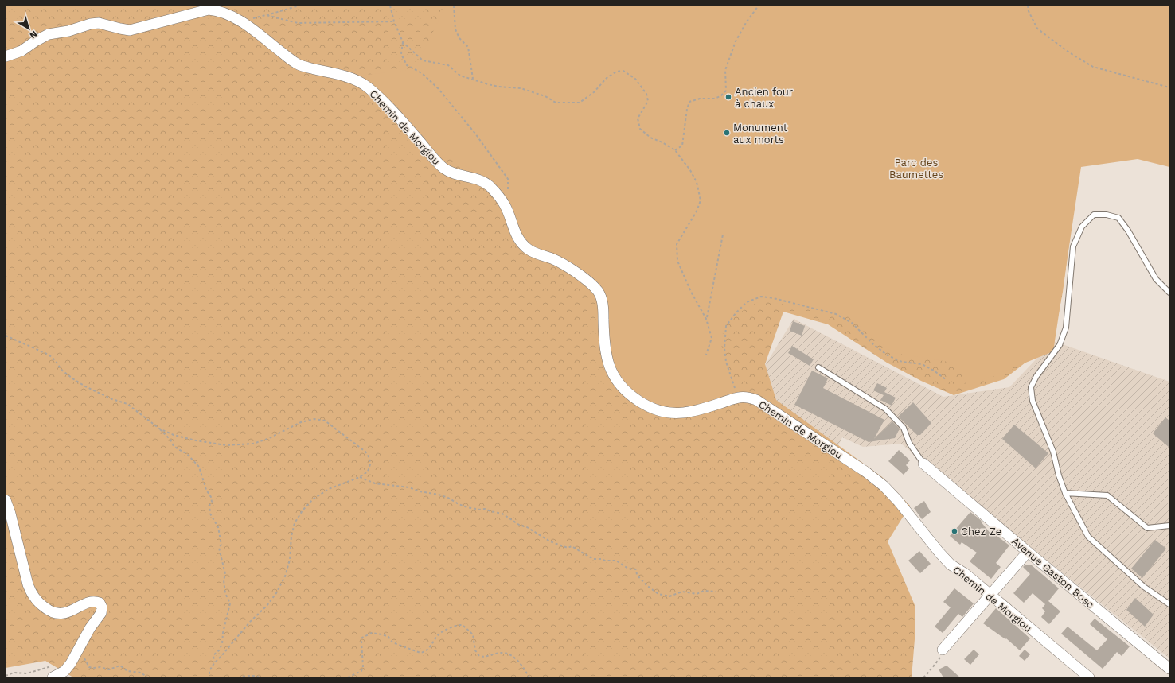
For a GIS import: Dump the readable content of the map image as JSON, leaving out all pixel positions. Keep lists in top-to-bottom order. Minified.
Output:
{"streets":{"street":["Chemin de Morgiou","Avenue Gaston Bosc"]},"parks":["Parc des Baumettes"],"places":["Ancien four à chaux","Monument aux morts","Chez Ze"],"north":"bottom right"}
